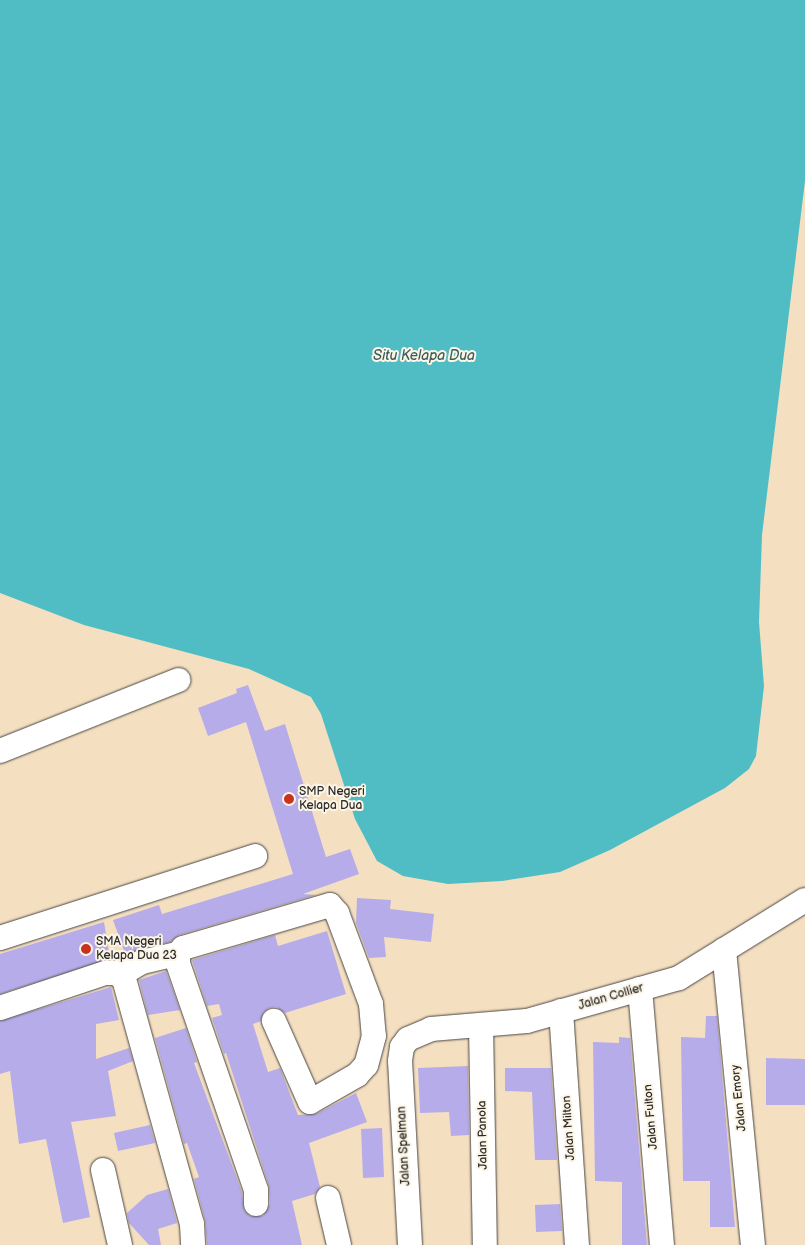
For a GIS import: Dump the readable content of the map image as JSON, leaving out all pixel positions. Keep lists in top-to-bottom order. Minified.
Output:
{"streets":{"street":["Jalan Collier","Jalan Emory","Jalan Fulton","Jalan Milton","Jalan Panola","Jalan Spelman"]},"crossings":[["Jalan Collier","Jalan Emory"],["Jalan Collier","Jalan Fulton"],["Jalan Collier","Jalan Milton"],["Jalan Collier","Jalan Panola"],["Jalan Collier","Jalan Spelman"]],"water":["Situ Kelapa Dua"],"places":["SMP Negeri Kelapa Dua","SMA Negeri Kelapa Dua 23"]}
